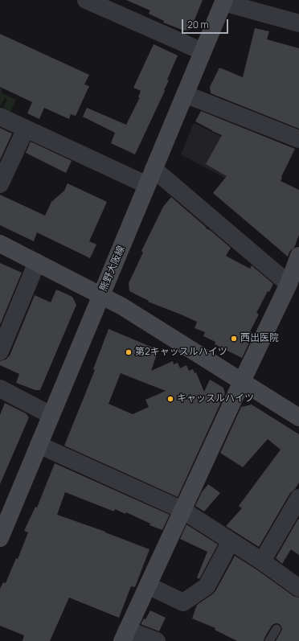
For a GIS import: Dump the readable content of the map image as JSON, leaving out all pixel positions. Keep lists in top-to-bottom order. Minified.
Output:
{"streets":{"street":["熊野大阪線"]},"places":["西出医院","第2キャッスルハイツ","キャッスルハイツ"],"scale_bar":"20 m"}
